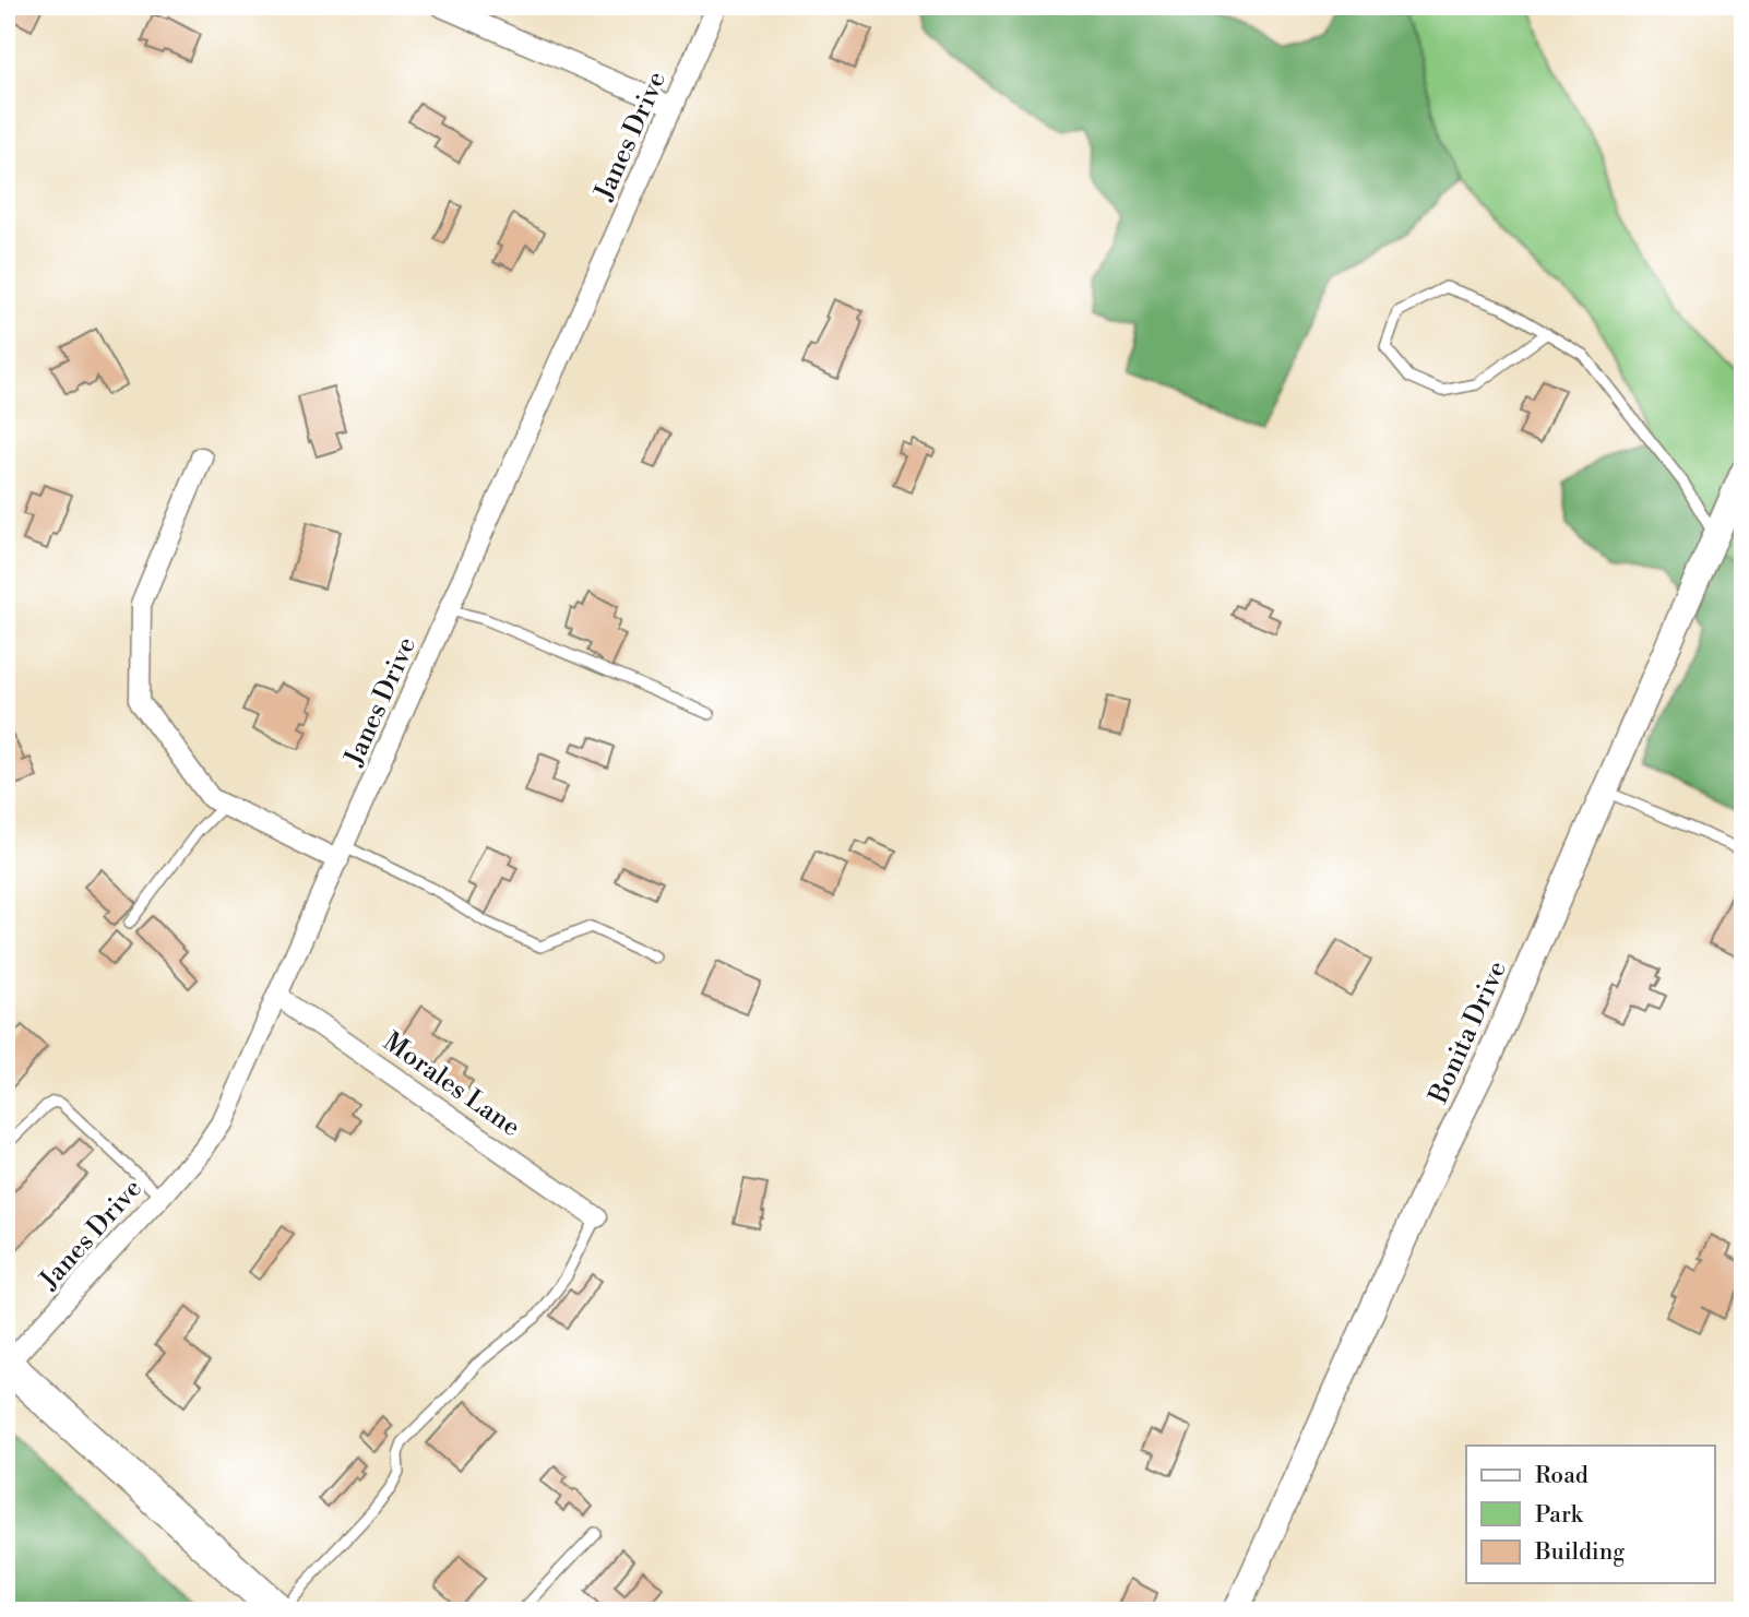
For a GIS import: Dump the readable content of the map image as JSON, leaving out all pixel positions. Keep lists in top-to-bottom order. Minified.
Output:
{"streets":{"street":["Janes Drive","Bonita Drive","Morales Lane"]},"crossings":[["Janes Drive","Morales Lane"]],"legend":["Road","Park","Building"]}
